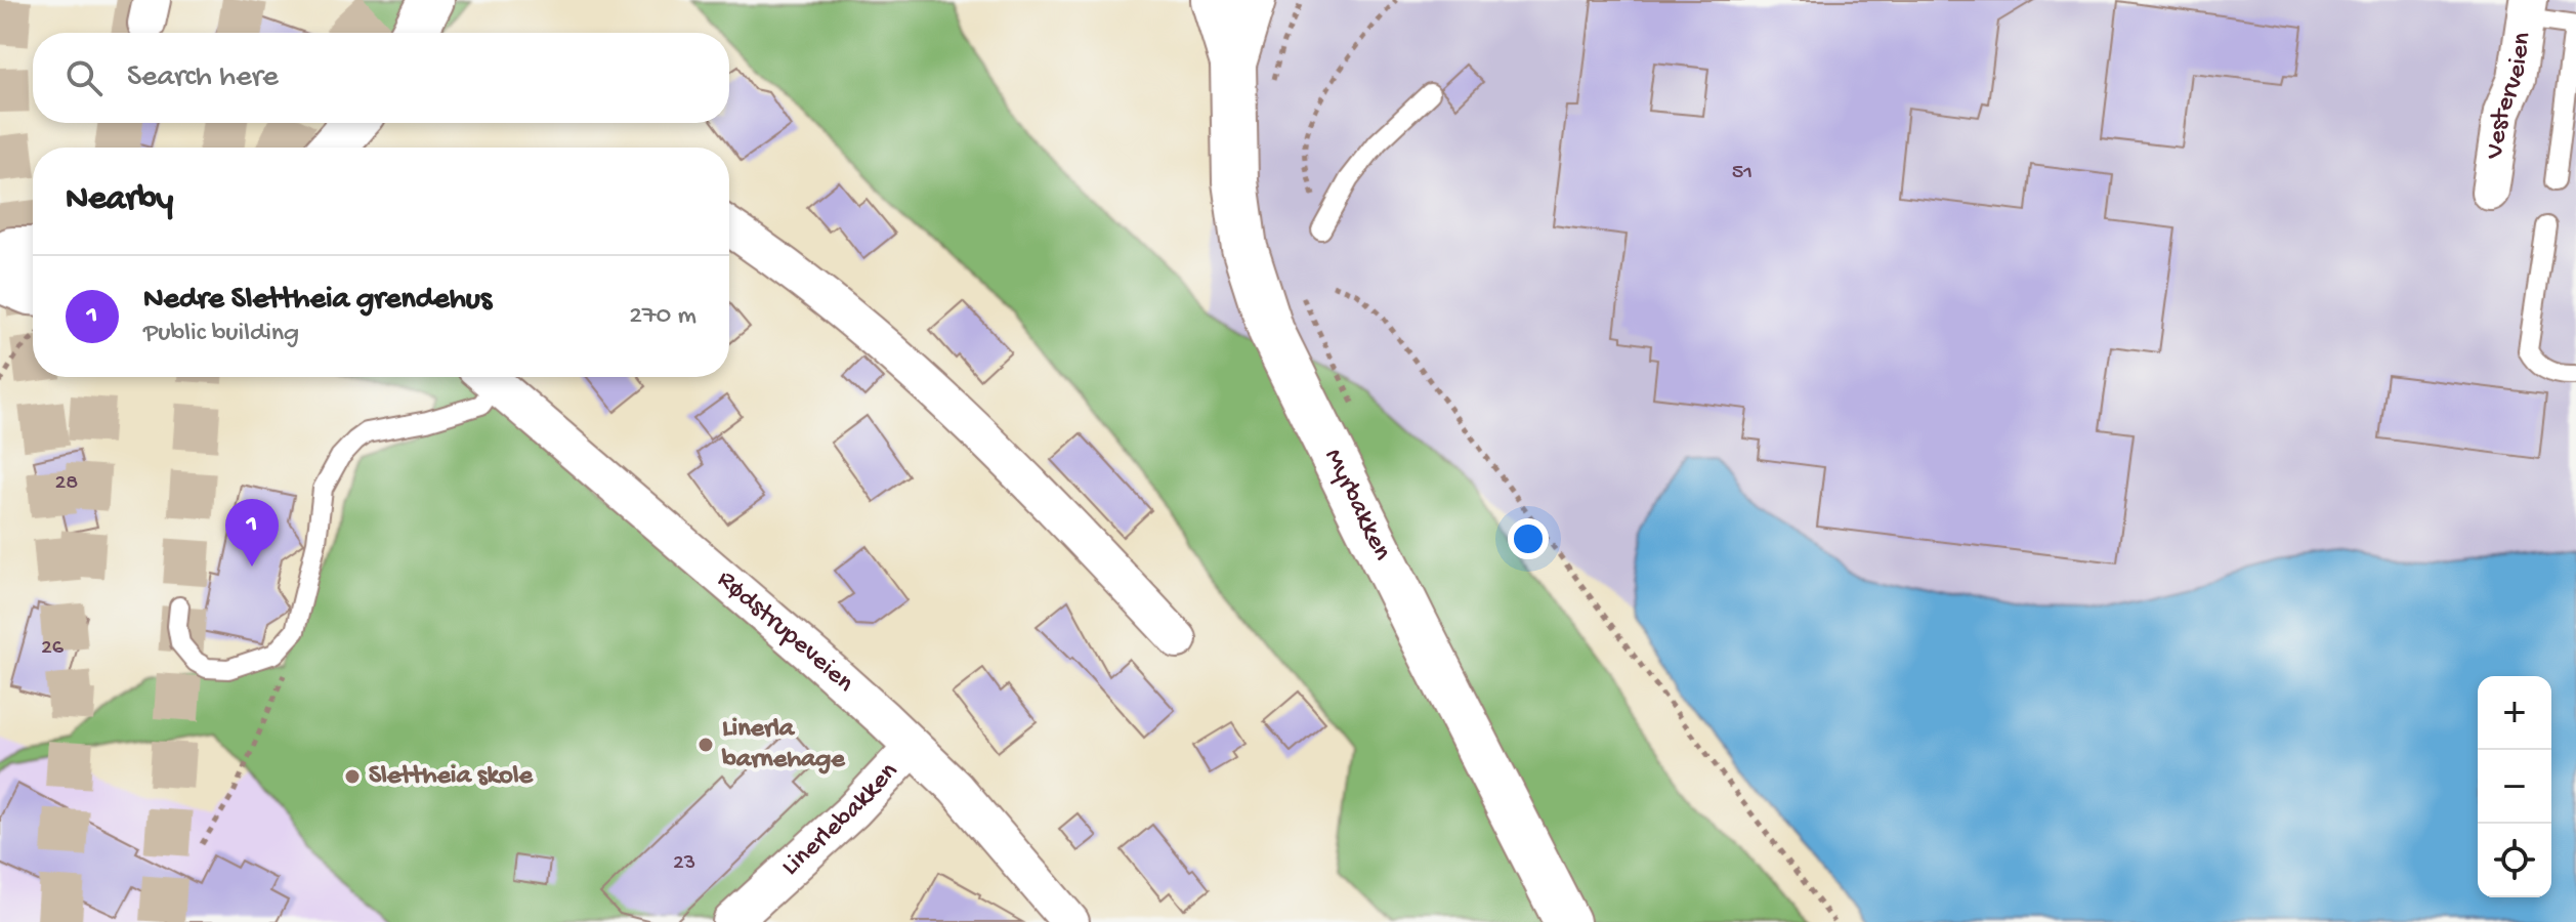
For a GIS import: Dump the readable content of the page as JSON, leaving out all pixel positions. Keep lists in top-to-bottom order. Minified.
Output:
{"streets":{"street":["Vesterveien","Myrbakken","Rødstrupeveien","Linerlebakken"]},"crossings":[["Rødstrupeveien","Linerlebakken"]],"places":["Linerla barnehage","Slettheia skole"],"house_numbers":["51","28","26","23"],"page":{"search":"Search here","heading":"Nearby","list":[{"mark":"1","name":"Nedre Slettheia grendehus","note":"Public building","value":"270 m"}],"pins":"1","map_buttons":["+","−"]}}
